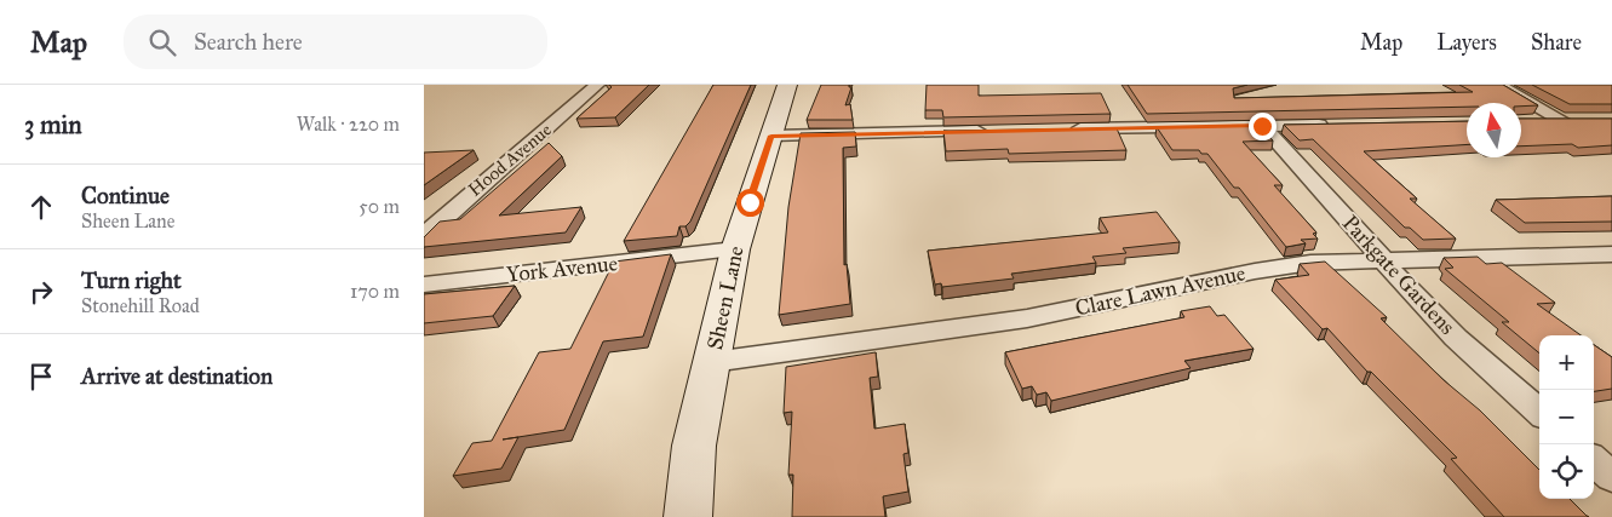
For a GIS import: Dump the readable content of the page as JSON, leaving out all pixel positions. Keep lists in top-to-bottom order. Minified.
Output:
{"streets":{"main road":["Sheen Lane"],"street":["Hood Avenue","York Avenue","Parkgate Gardens","Clare Lawn Avenue"]},"crossings":[["York Avenue","Sheen Lane"],["Parkgate Gardens","Clare Lawn Avenue"],["Clare Lawn Avenue","Sheen Lane"]],"north":"top","page":{"header":"Map","search":"Search here","nav":["Map","Layers","Share"],"heading":["3 min","Walk · 220 m"],"list":[["Continue","Sheen Lane","50 m"],["Turn right","Stonehill Road","170 m"],"Arrive at destination"],"map_buttons":["+","−"]}}
